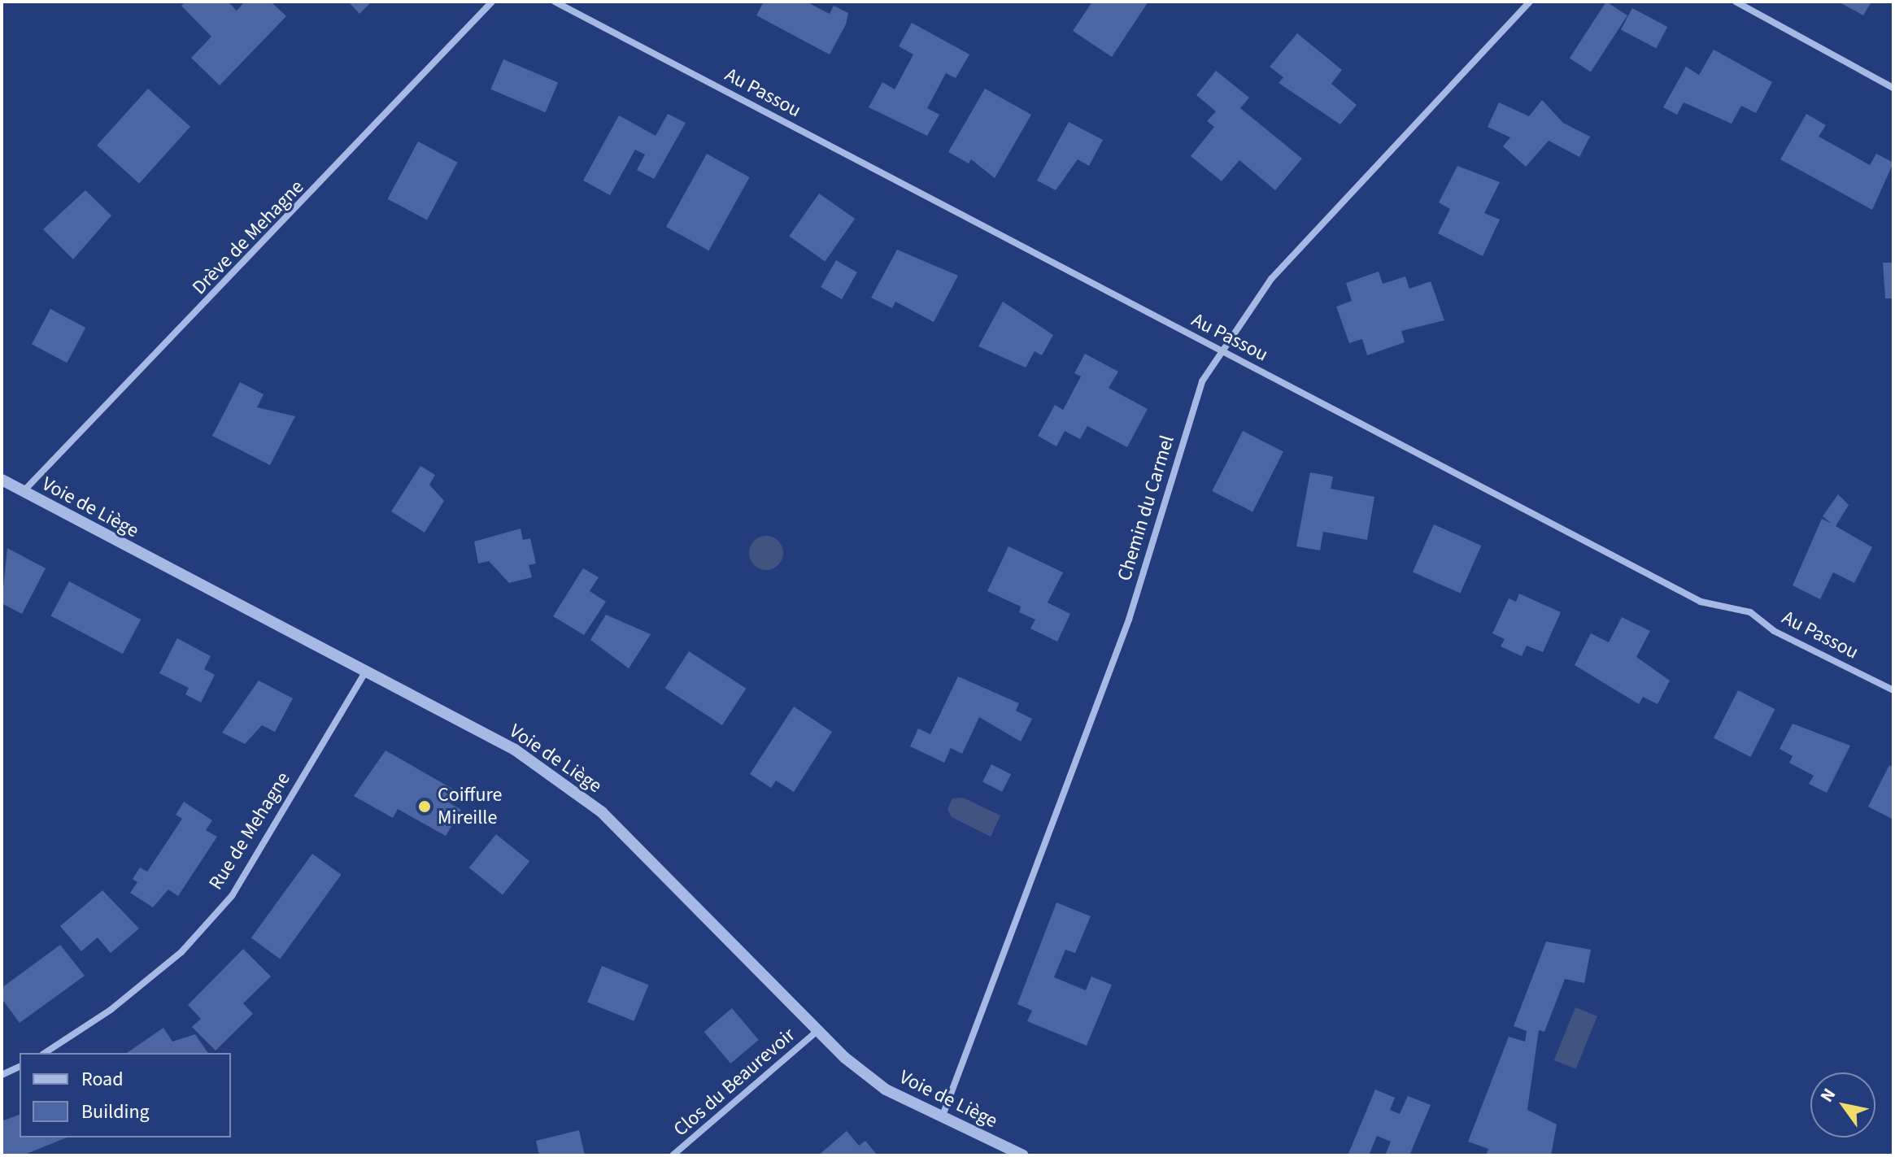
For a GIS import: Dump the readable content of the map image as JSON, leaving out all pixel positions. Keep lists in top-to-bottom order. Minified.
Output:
{"streets":{"street":["Au Passou","Drève de Mehagne","Voie de Liège","Chemin du Carmel","Rue de Mehagne","Clos du Beaurevoir"]},"crossings":[["Au Passou","Chemin du Carmel"],["Drève de Mehagne","Voie de Liège"],["Voie de Liège","Chemin du Carmel"],["Voie de Liège","Rue de Mehagne"],["Voie de Liège","Clos du Beaurevoir"]],"places":["Coiffure Mireille"],"legend":["Road","Building"],"north":"top left"}
